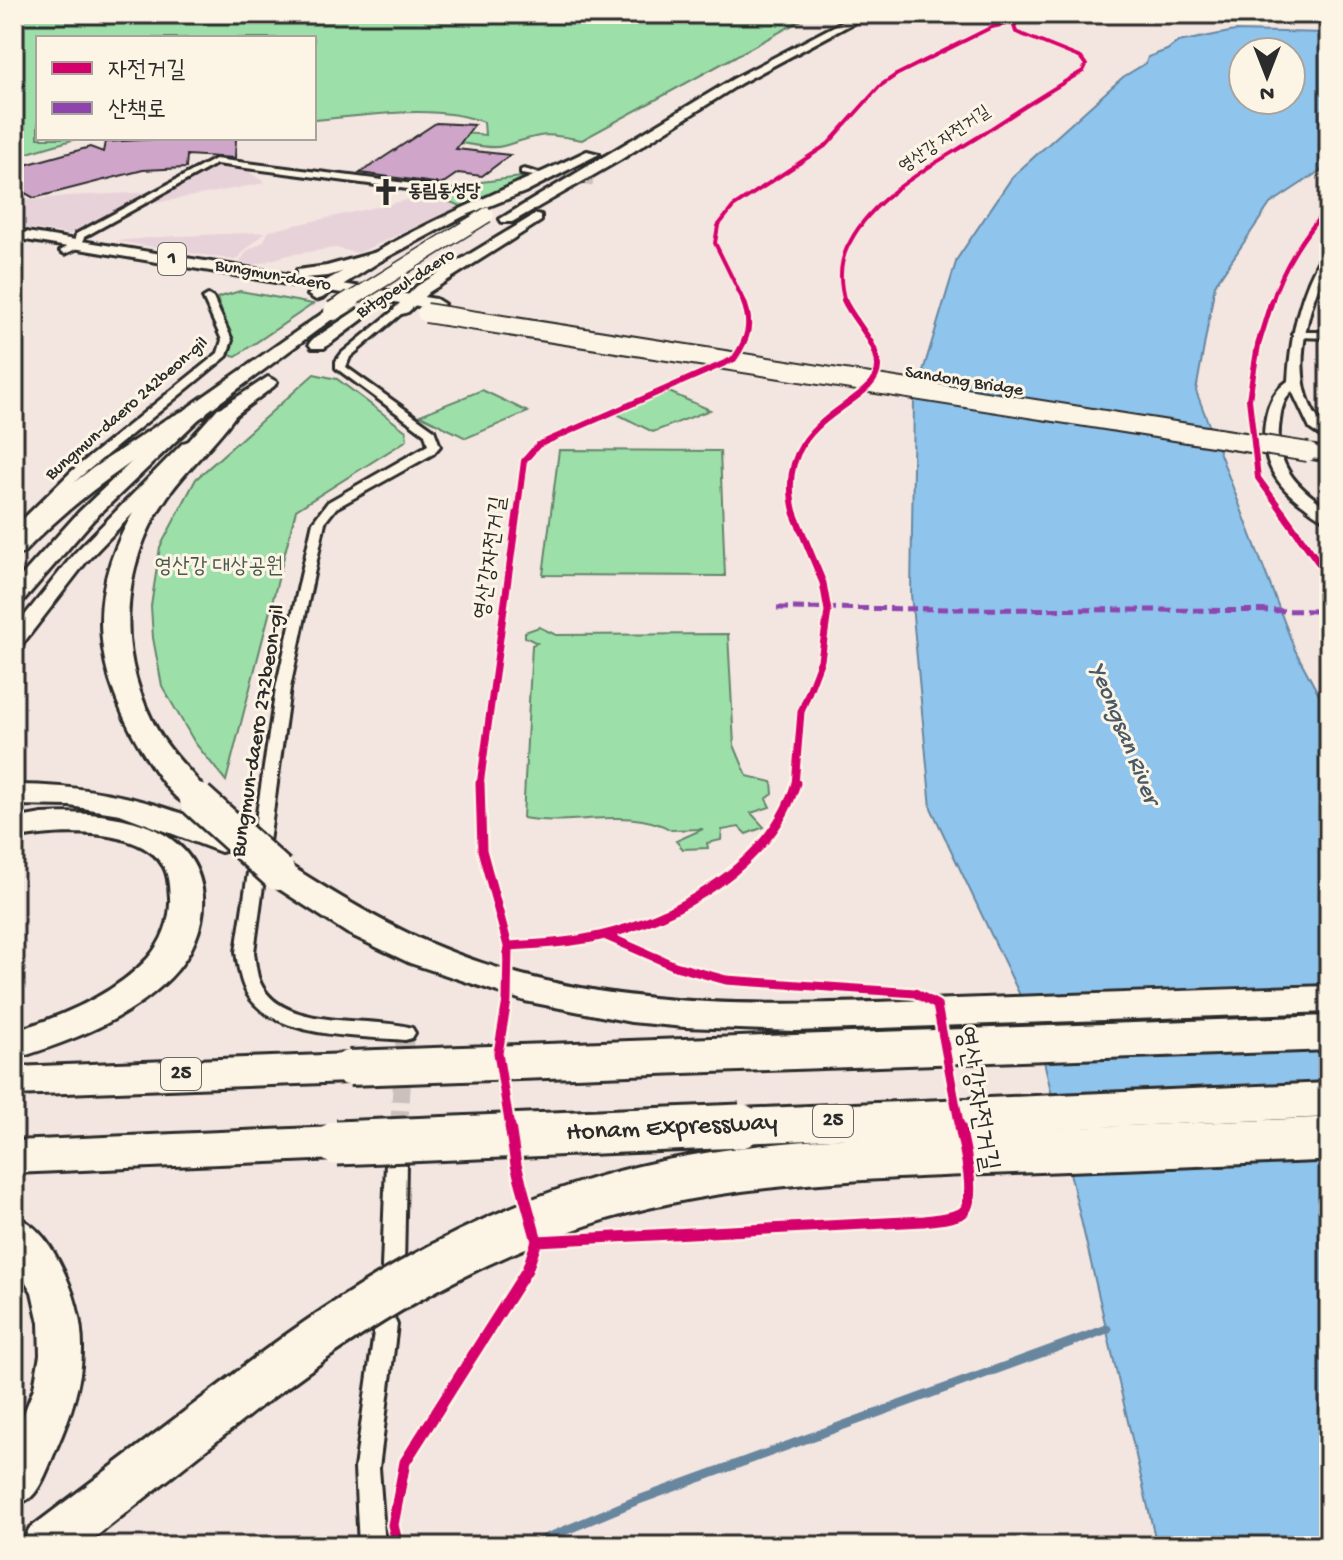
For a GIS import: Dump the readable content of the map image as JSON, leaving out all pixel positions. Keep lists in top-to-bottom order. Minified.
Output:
{"streets":{"highway":["25","Honam Expressway"],"main road":["1","Bungmun-daero","Bitgoeul-daero","Sandong Bridge"],"street":["Bungmun-daero 242beon-gil","Bungmun-daero 272beon-gil"],"cycle path":["영산강 자전거길","영산강자전거길"]},"crossings":[["1","Sandong Bridge"],["Bungmun-daero","Sandong Bridge"],["Bungmun-daero","Bungmun-daero 272beon-gil"]],"water":["Yeongsan River"],"parks":["영산강 대상공원"],"places":{"church":["동림동성당"]},"legend":["자전거길","산책로"],"north":"bottom"}
